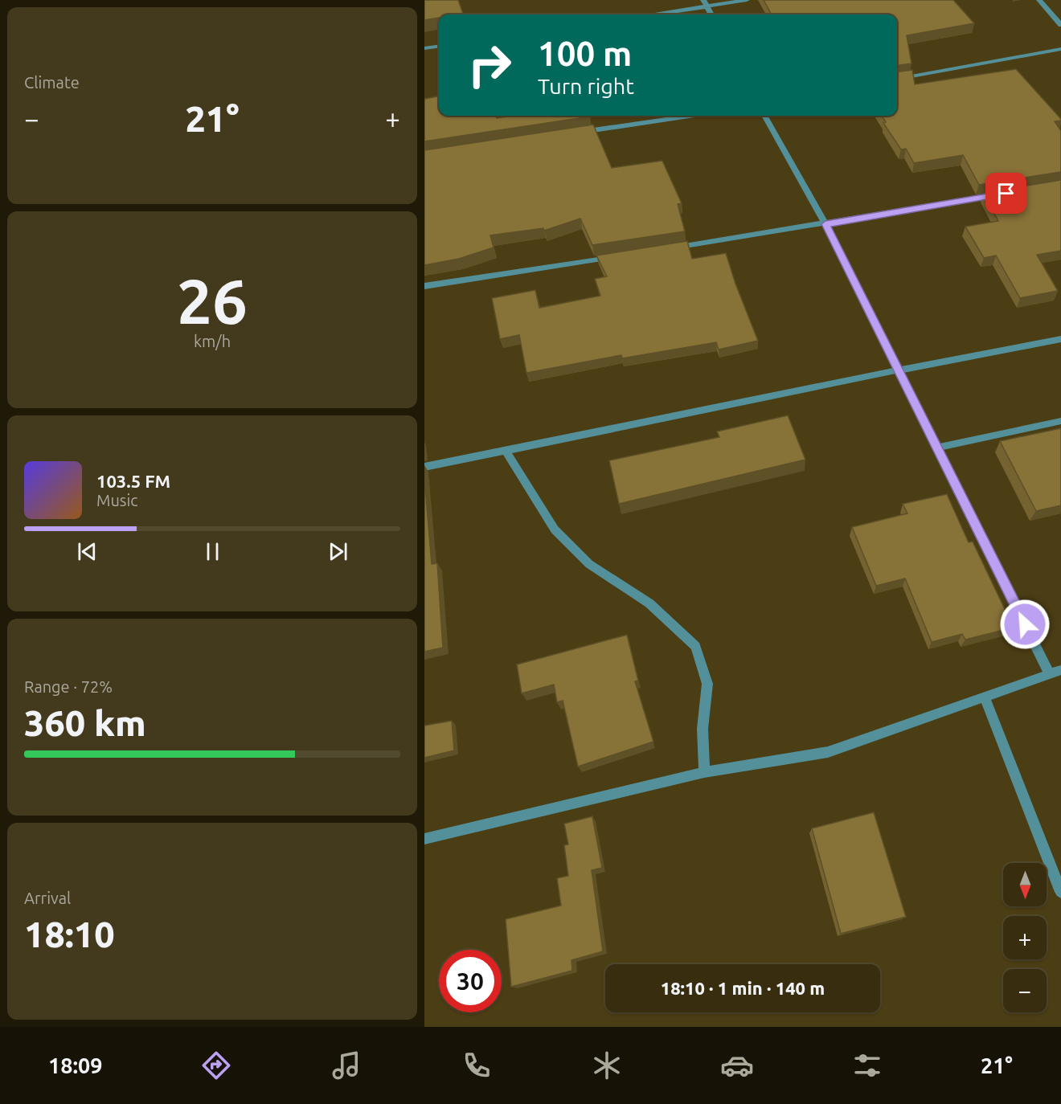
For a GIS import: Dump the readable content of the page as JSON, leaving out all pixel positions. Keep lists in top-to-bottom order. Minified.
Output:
{"north":"bottom","page":{"tile":["Climate",["26","km/h"],["Range · 72%","360 km"],["Arrival","18:10"]],"turn":["100 m","Turn right"],"heat":["−","21°","+"],"song":["103.5 FM","Music"],"map_buttons":["+","−"],"limit":"30","trip":"18:10 · 1 min · 140 m","tabs":["18:09","21°"]}}
